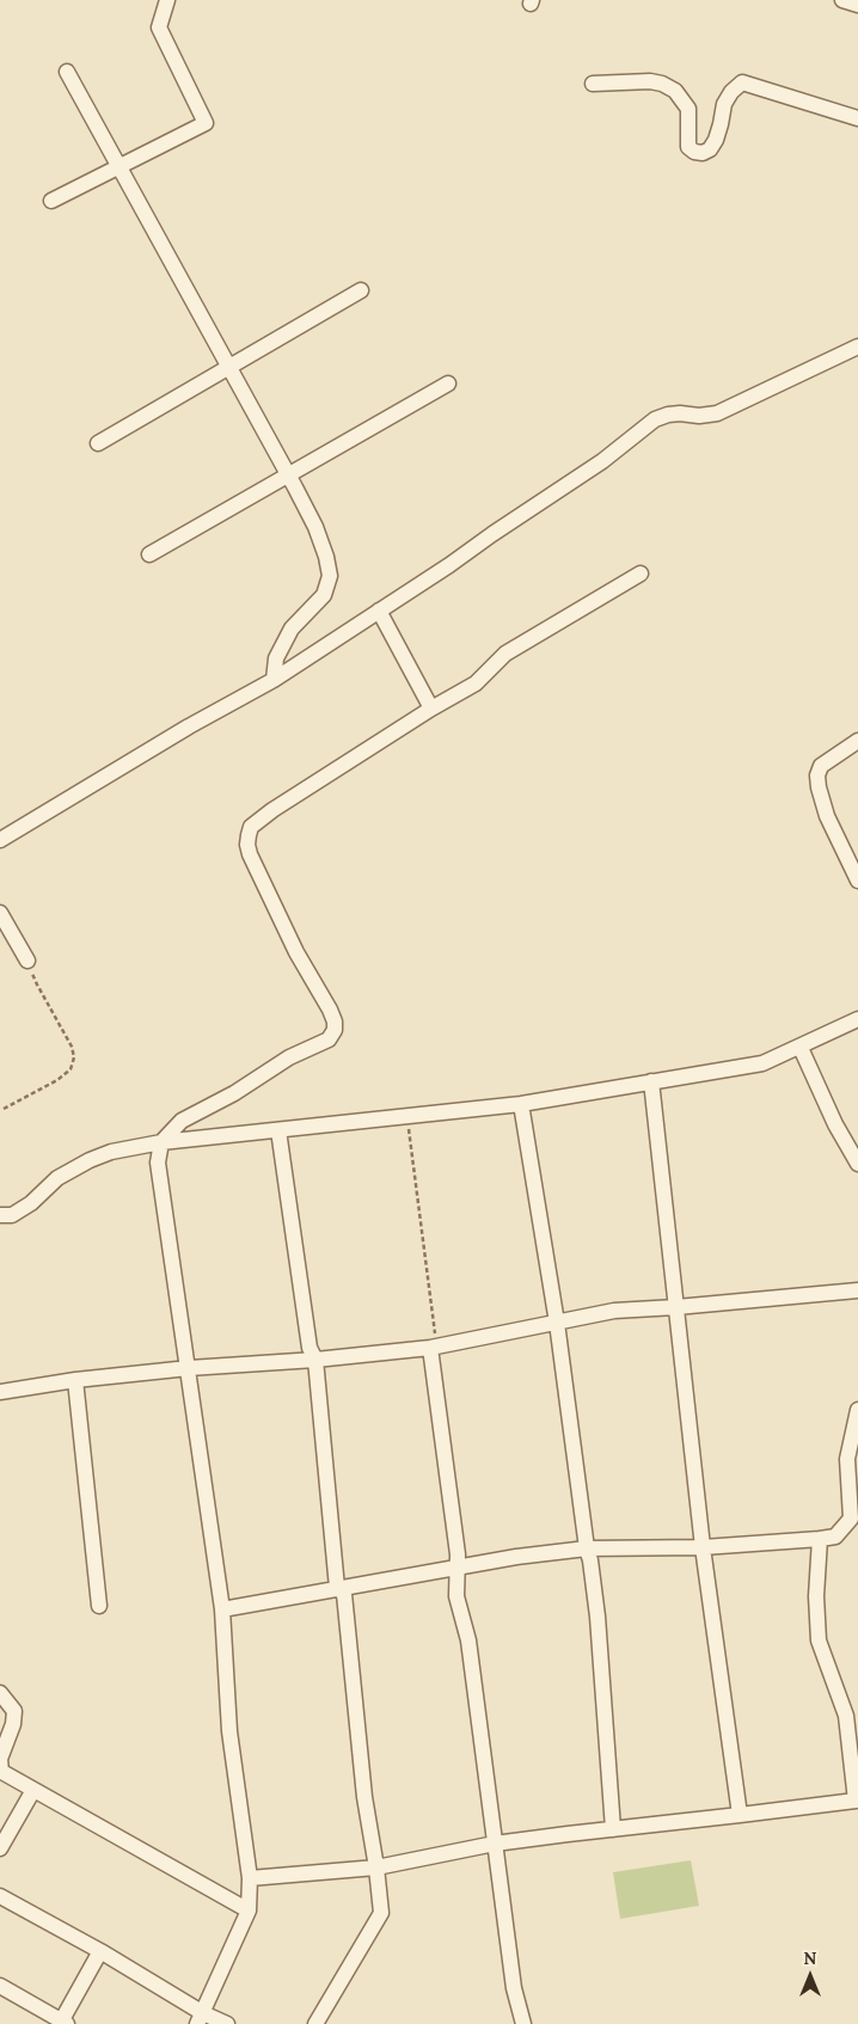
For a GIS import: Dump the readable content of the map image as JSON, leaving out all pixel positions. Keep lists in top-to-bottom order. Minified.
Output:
{"north":"top"}
